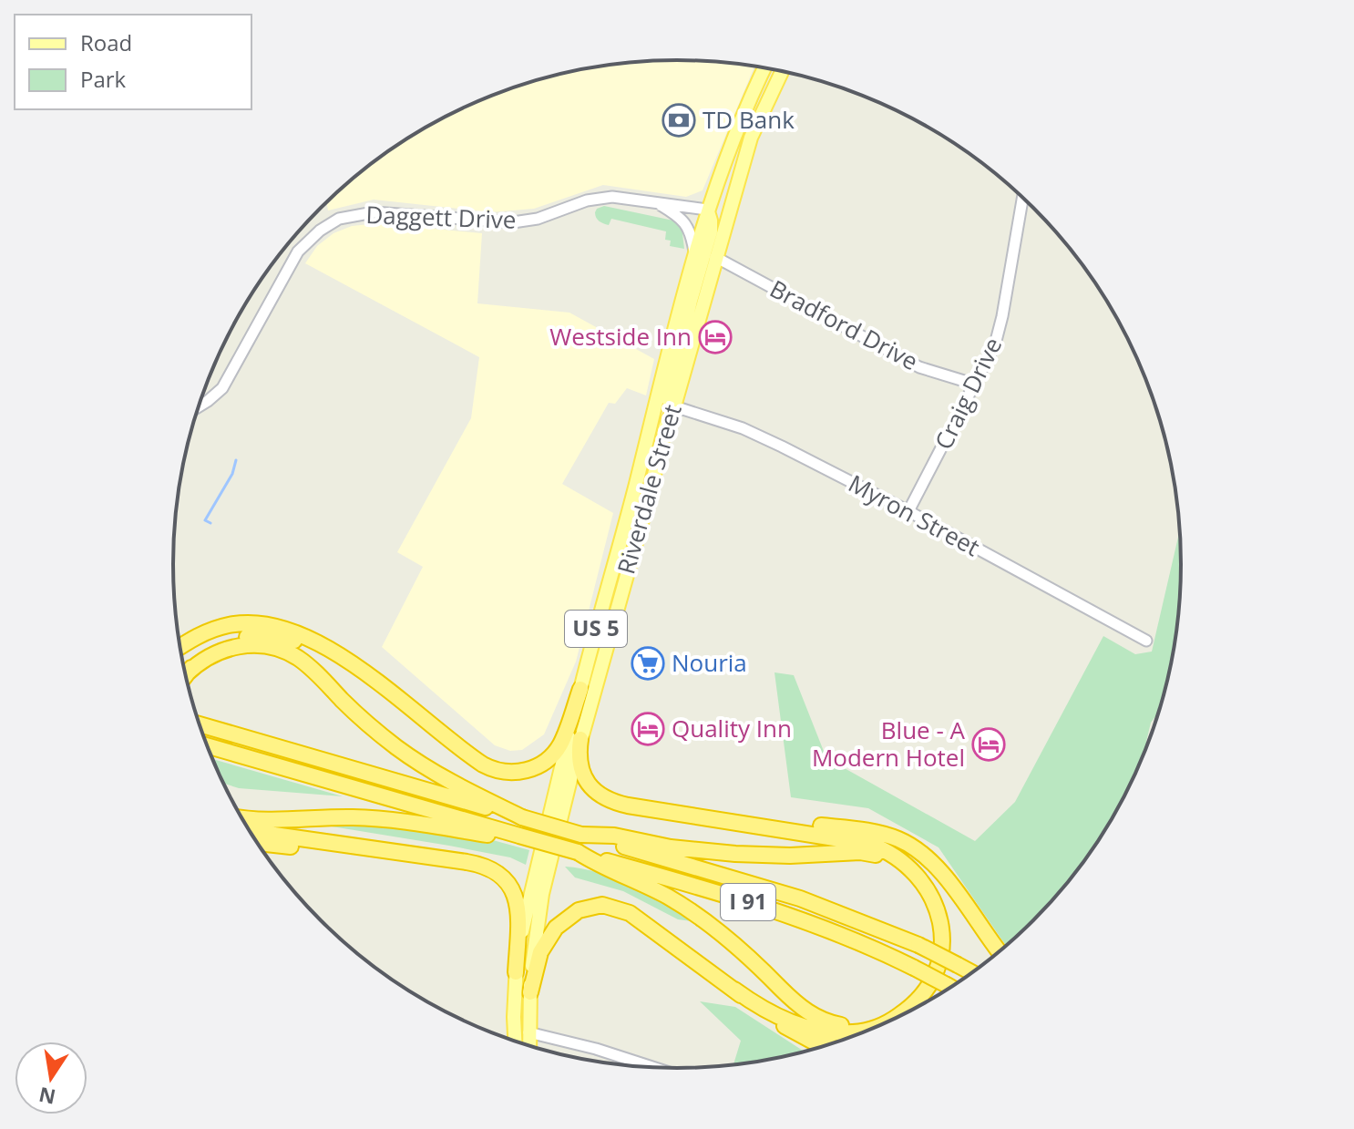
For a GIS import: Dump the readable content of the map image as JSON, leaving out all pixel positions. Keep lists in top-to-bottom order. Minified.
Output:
{"streets":{"highway":["I 91"],"main road":["Riverdale Street","US 5"],"street":["Daggett Drive","Bradford Drive","Craig Drive","Myron Street"]},"crossings":[["Daggett Drive","Riverdale Street"],["Bradford Drive","Craig Drive"],["Bradford Drive","Riverdale Street"],["Craig Drive","Myron Street"],["Riverdale Street","Myron Street"]],"places":{"bank":["TD Bank"],"hotel":["Westside Inn","Quality Inn","Blue - A Modern Hotel"],"supermarket":["Nouria"]},"legend":["Road","Park"],"north":"bottom"}
